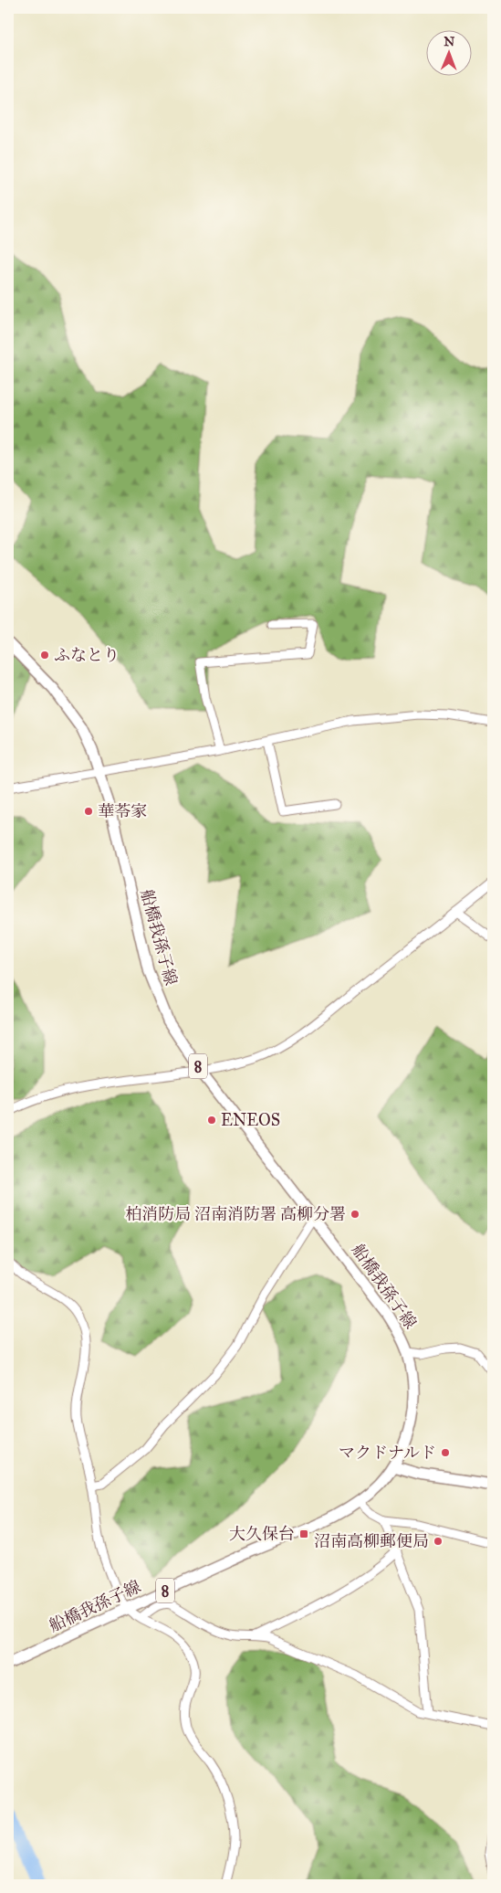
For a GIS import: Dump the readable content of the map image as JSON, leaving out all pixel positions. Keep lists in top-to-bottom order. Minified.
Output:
{"streets":{"main road":["船橋我孫子線","8"]},"places":{"other":["ふなとり","華苓家","ENEOS","柏消防局 沼南消防署 高柳分署","マクドナルド","沼南高柳郵便局"],"transit":["大久保台"]},"north":"top"}
